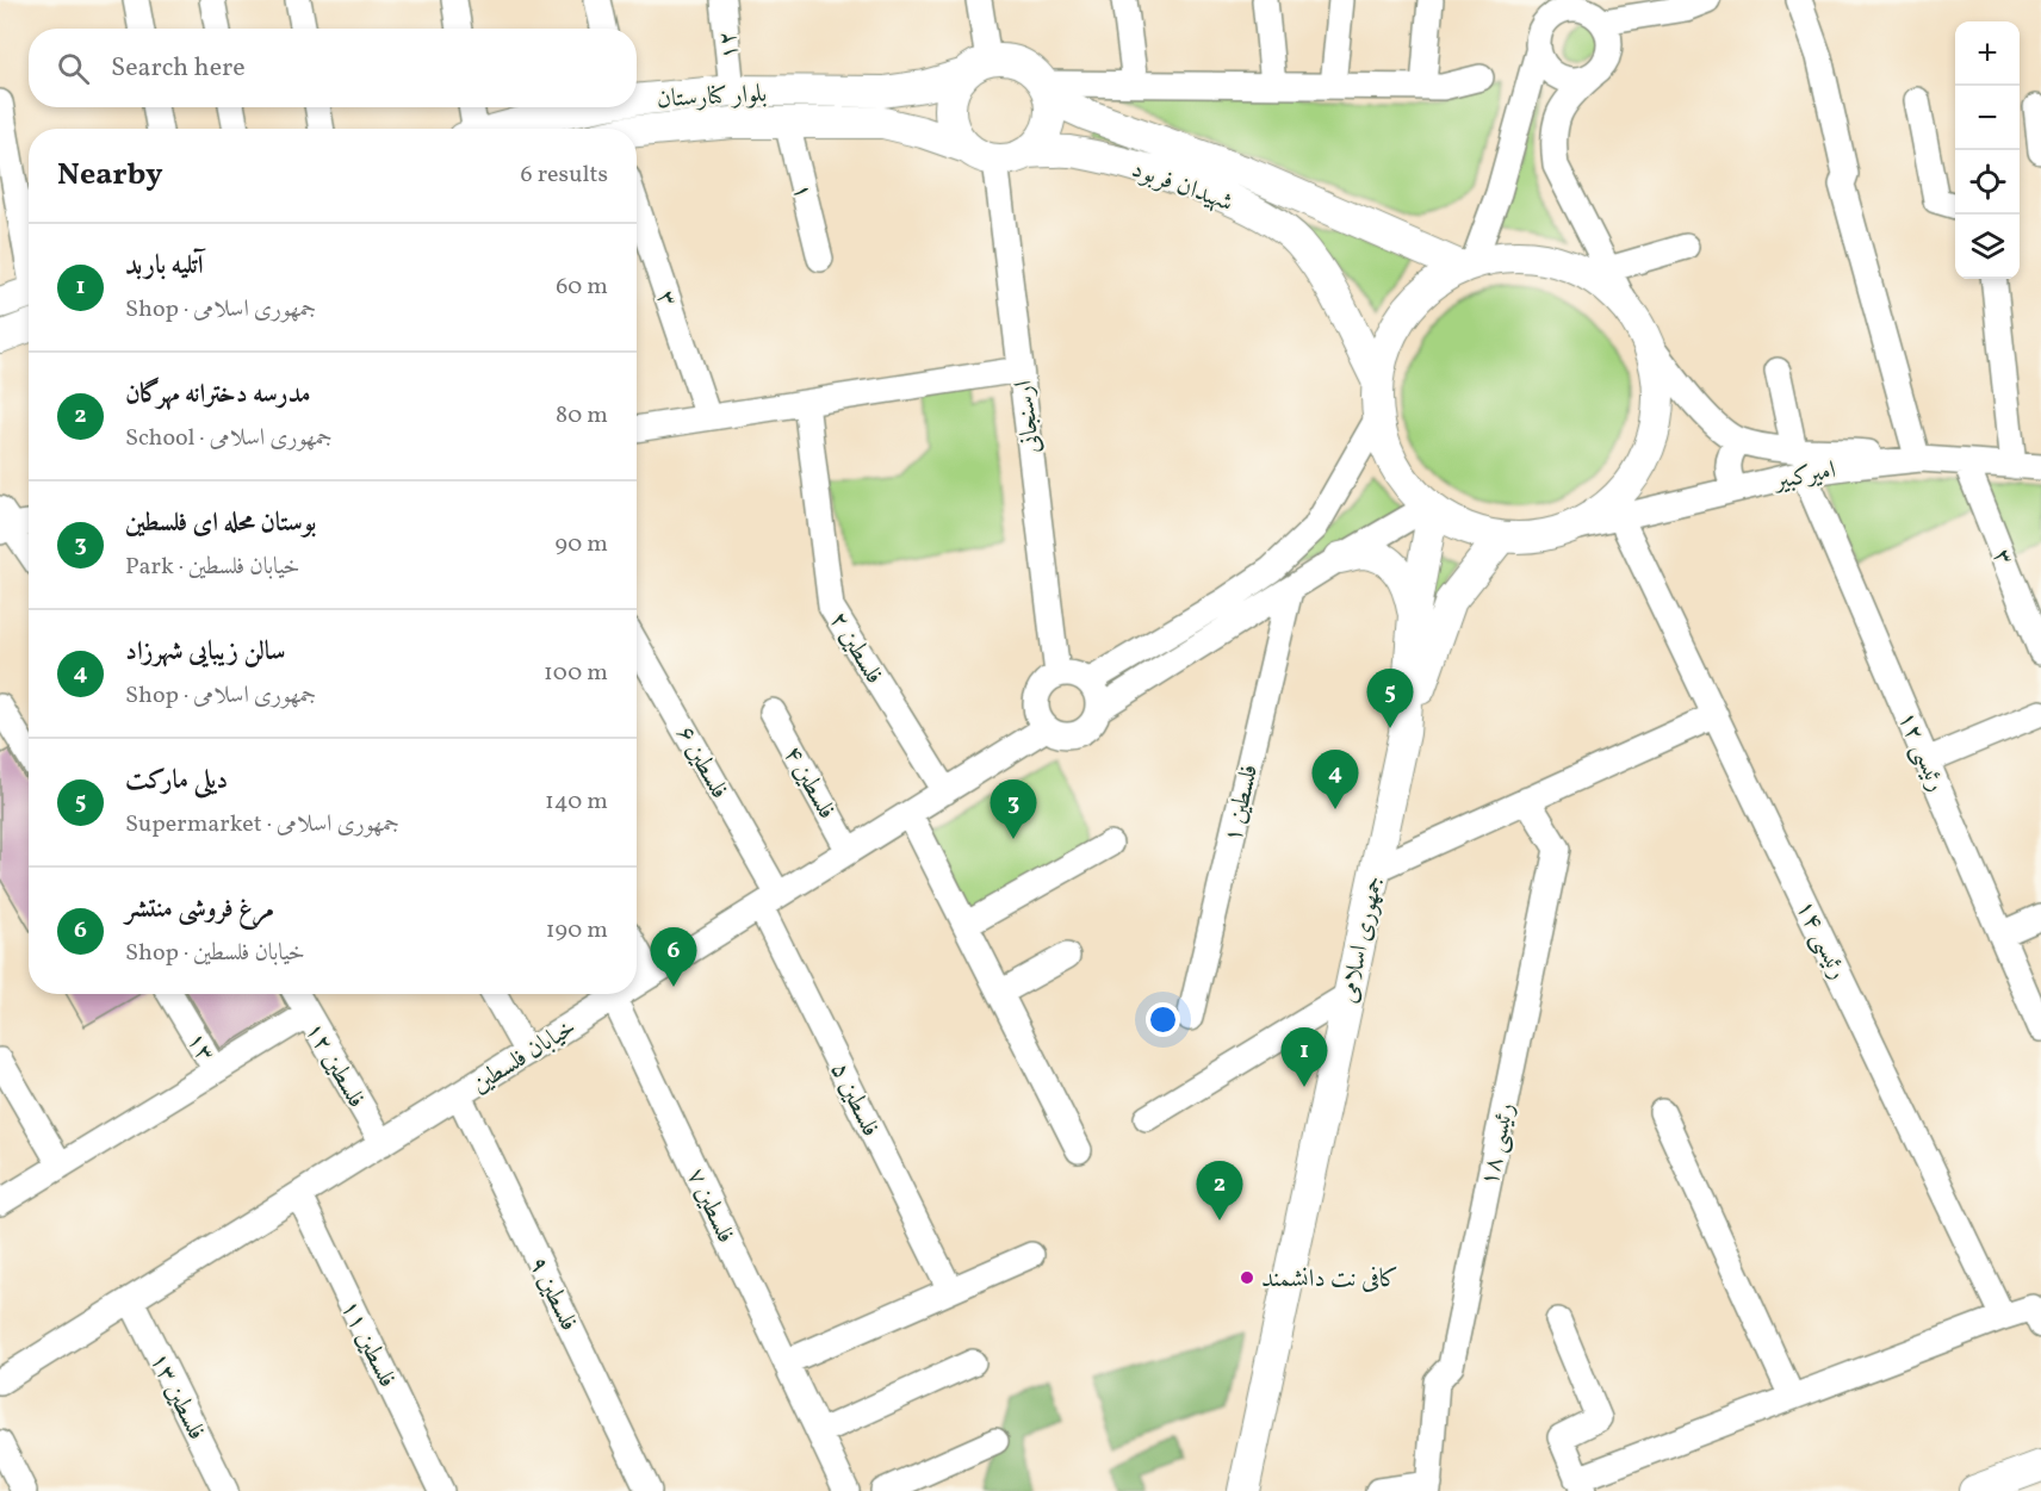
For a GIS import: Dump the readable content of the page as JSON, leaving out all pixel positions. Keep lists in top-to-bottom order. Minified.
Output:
{"streets":{"main road":["بلوار کنارستان","شهيدان فربود","جمهوری اسلامی"],"street":["۱۲","۱","۳","ارسنجانی","امیرکبیر","فلسطین ۲","رئیسی ۱۲","فلسطین ۶","فلسطین ۴","فلسطین ۱","رئیسی ۱۴","۱۳","خیابان فلسطین","فلسطین ۱۲","فلسطین ۵","رئیسی ۱۸","فلسطین ۷","فلسطین ۹","فلسطین ۱۱","فلسطین ۱۳"]},"crossings":[["۱۲","بلوار کنارستان"],["بلوار کنارستان","شهيدان فربود"],["بلوار کنارستان","۱"],["بلوار کنارستان","ارسنجانی"],["شهيدان فربود","ارسنجانی"],["۳","امیرکبیر"],["ارسنجانی","خیابان فلسطین"],["امیرکبیر","رئیسی ۱۲"],["امیرکبیر","رئیسی ۱۴"],["فلسطین ۲","خیابان فلسطین"],["فلسطین ۶","خیابان فلسطین"],["فلسطین ۶","فلسطین ۵"],["فلسطین ۴","خیابان فلسطین"],["خیابان فلسطین","فلسطین ۱۲"],["خیابان فلسطین","فلسطین ۵"],["خیابان فلسطین","فلسطین ۷"],["خیابان فلسطین","فلسطین ۹"],["خیابان فلسطین","فلسطین ۱۱"],["خیابان فلسطین","فلسطین ۱۳"]],"places":["کافی نت دانشمند"],"page":{"map_buttons":["+","−"],"search":"Search here","heading":["Nearby","6 results"],"list":[{"mark":"1","name":"آتلیه باربد","note":"Shop · جمهوری اسلامی","value":"60 m"},{"mark":"2","name":"مدرسه دخترانه مهرگان","note":"School · جمهوری اسلامی","value":"80 m"},{"mark":"3","name":"بوستان محله ای فلسطین","note":"Park · خیابان فلسطین","value":"90 m"},{"mark":"4","name":"سالن زیبایی شهرزاد","note":"Shop · جمهوری اسلامی","value":"100 m"},{"mark":"5","name":"دیلی مارکت","note":"Supermarket · جمهوری اسلامی","value":"140 m"},{"mark":"6","name":"مرغ فروشی منتشر","note":"Shop · خیابان فلسطین","value":"190 m"}],"pins":["5","4","3","6","1","2"]}}
